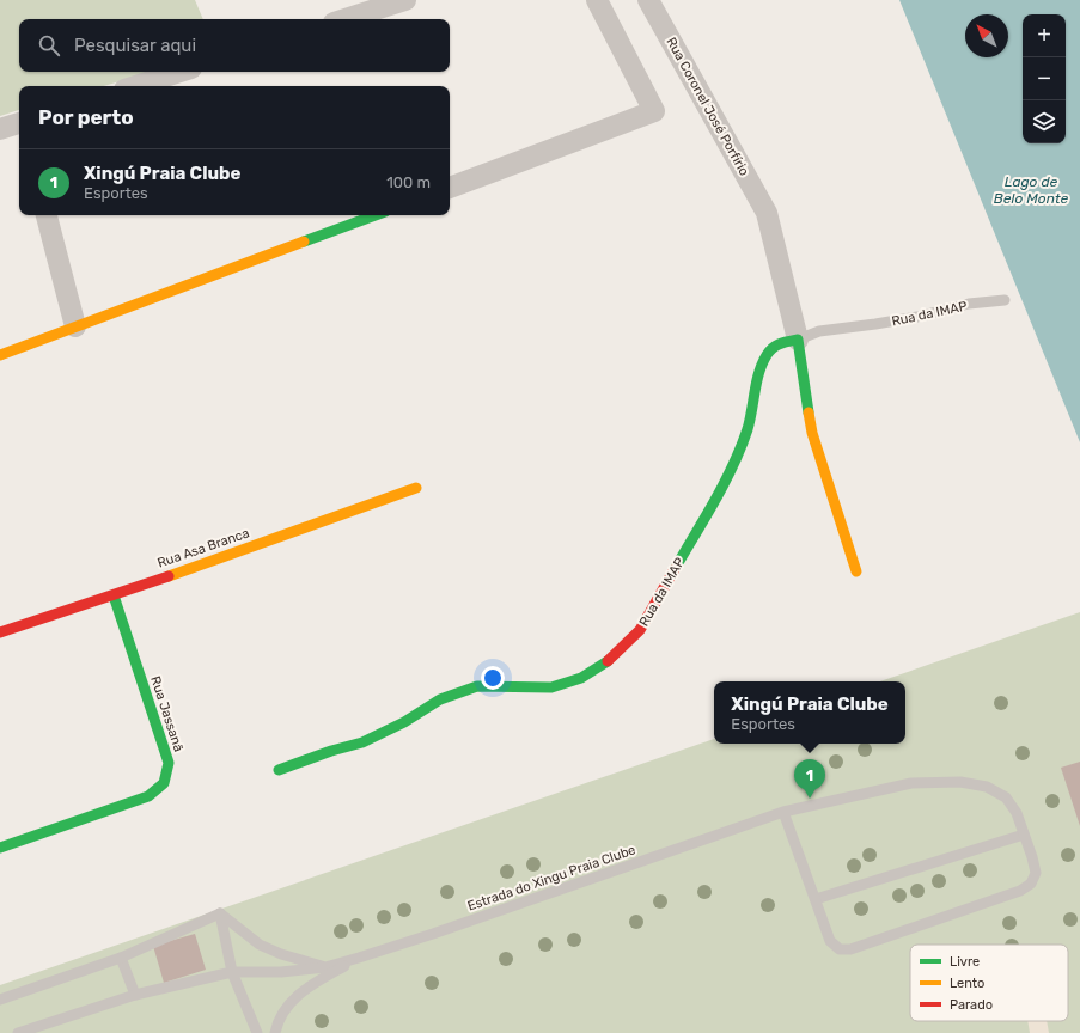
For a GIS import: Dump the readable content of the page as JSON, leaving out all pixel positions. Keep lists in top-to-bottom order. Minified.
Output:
{"streets":{"street":["Rua Coronel José Porfírio","Rua da IMAP","Rua Asa Branca","Rua Jassanã"],"lane":["Estrada do Xingu Praia Clube"]},"crossings":[["Rua Coronel José Porfírio","Rua da IMAP"],["Rua Asa Branca","Rua Jassanã"]],"water":["Lago de Belo Monte"],"legend":["Livre","Lento","Parado"],"north":"top left","page":{"map_buttons":["+","−"],"search":"Pesquisar aqui","heading":"Por perto","list":[{"mark":"1","name":"Xingú Praia Clube","note":"Esportes","value":"100 m"}],"popup":["Xingú Praia Clube","Esportes"],"pins":"1"}}
